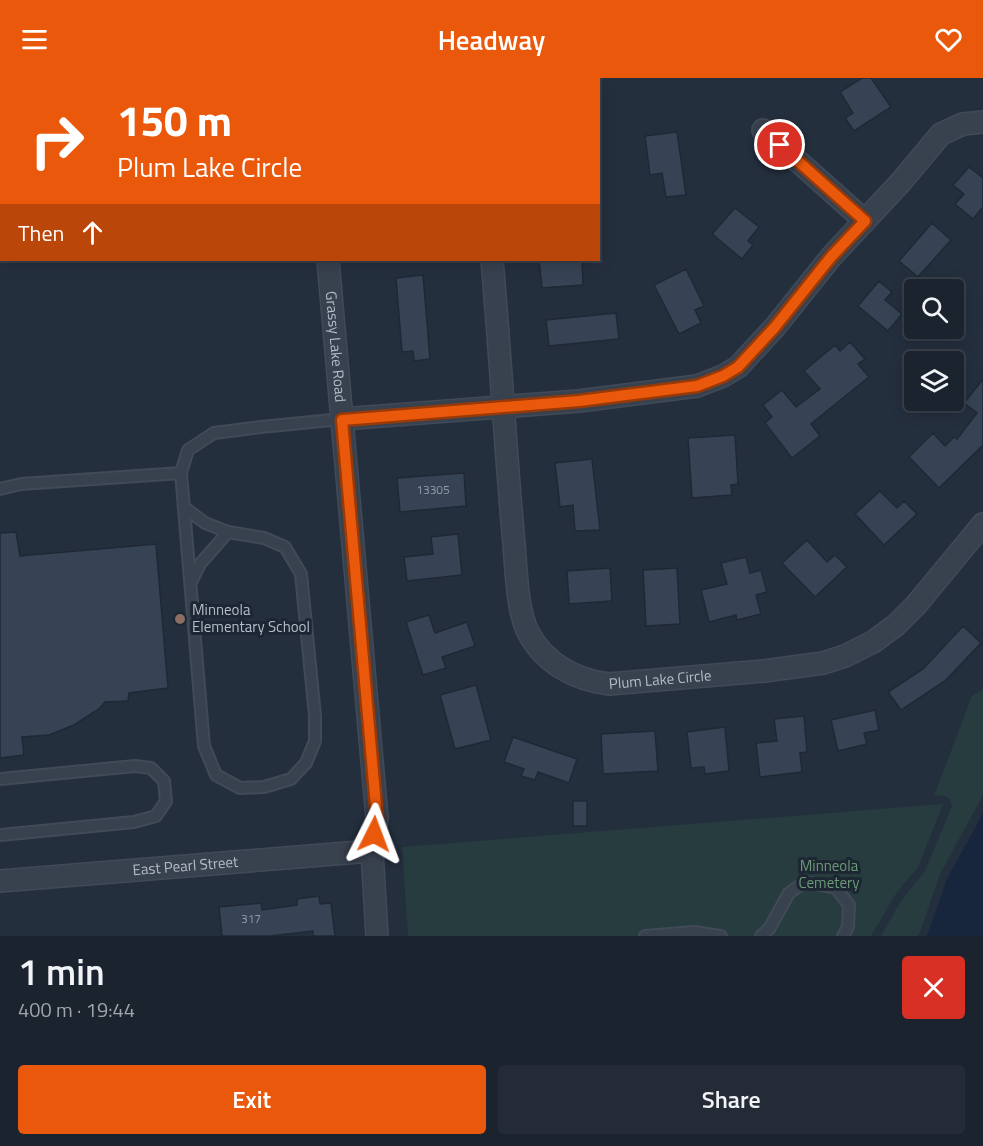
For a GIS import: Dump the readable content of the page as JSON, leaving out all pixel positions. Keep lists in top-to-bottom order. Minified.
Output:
{"streets":{"street":["Grassy Lake Road","Plum Lake Circle","East Pearl Street"]},"crossings":[["Grassy Lake Road","East Pearl Street"]],"parks":["Minneola Cemetery"],"places":["Minneola Elementary School"],"house_numbers":["13305","317"],"page":{"header":"Headway","turn":["150 m","Plum Lake Circle"],"then":"Then","heading":["1 min","400 m · 19:44"],"buttons":["Exit","Share"]}}
